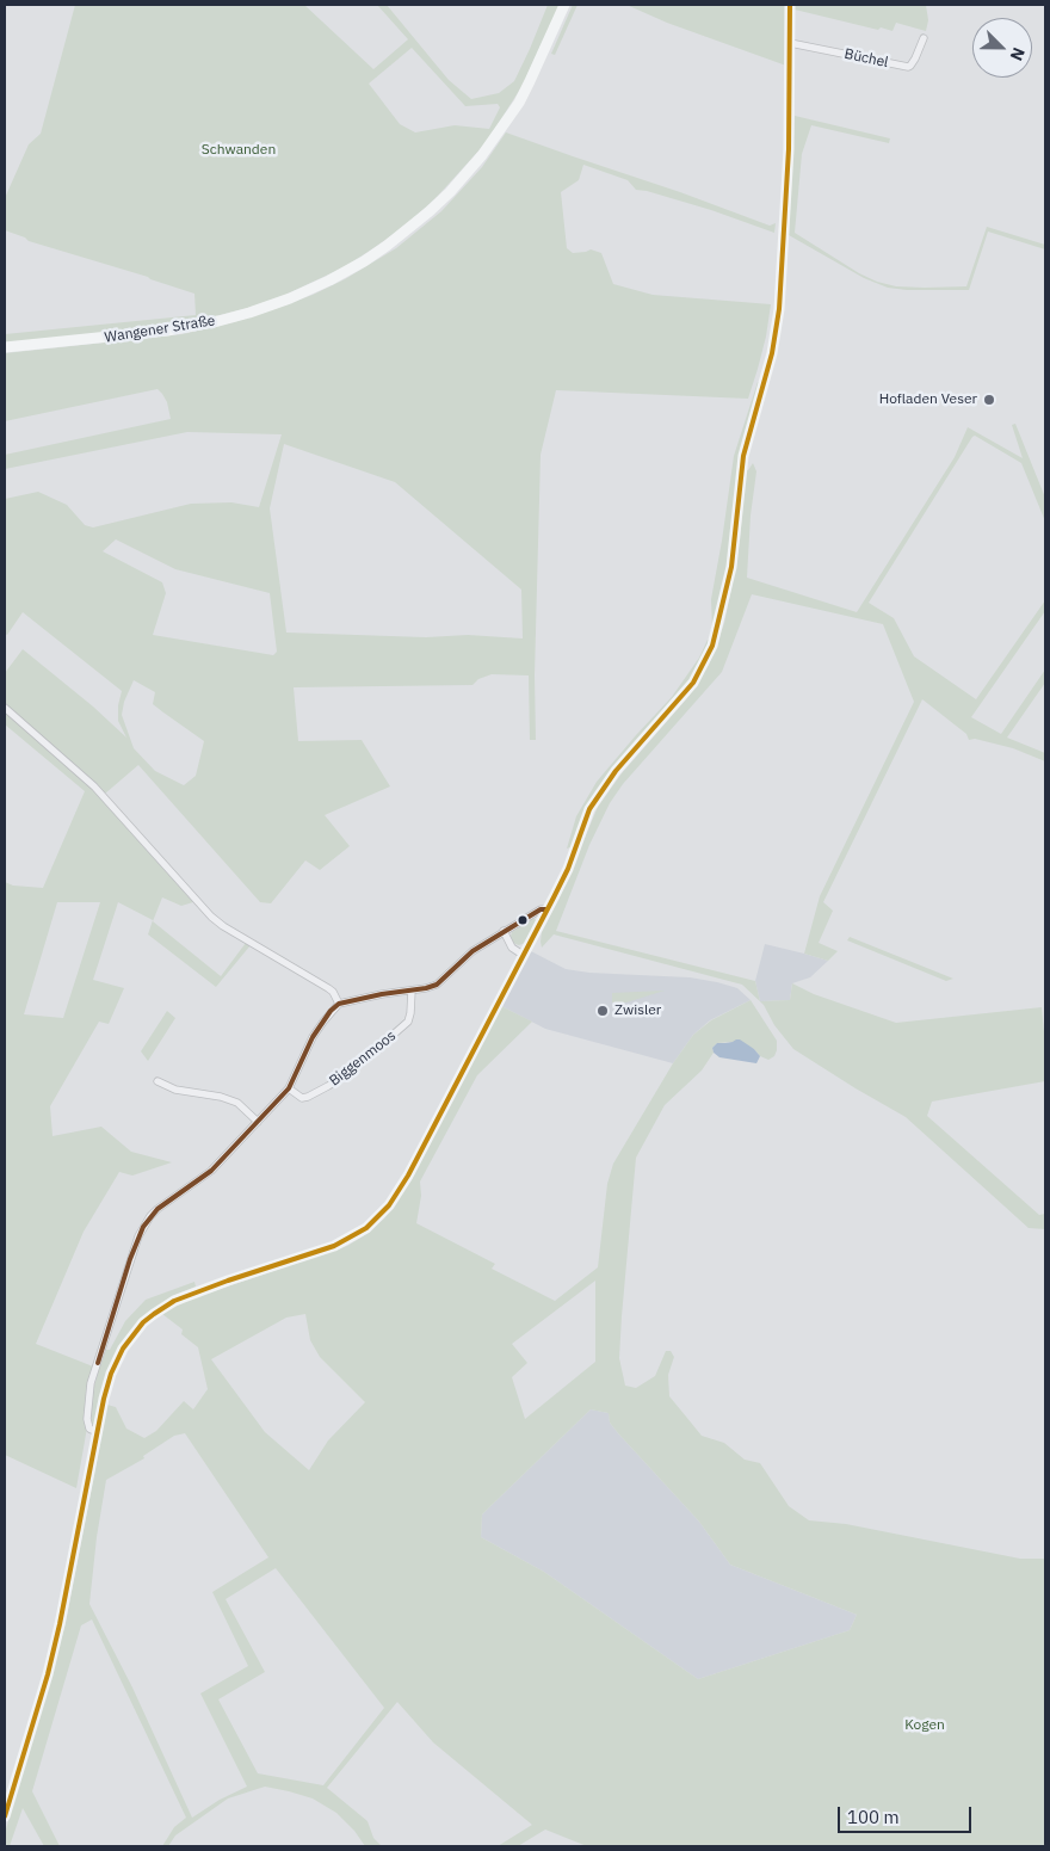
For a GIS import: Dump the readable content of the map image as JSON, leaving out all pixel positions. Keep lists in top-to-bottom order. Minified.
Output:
{"streets":{"main road":["Wangener Straße"],"street":["Büchel","Biggenmoos"]},"parks":["Schwanden","Kogen"],"places":["Hofladen Veser","Zwisler"],"scale_bar":"100 m","north":"bottom right"}
